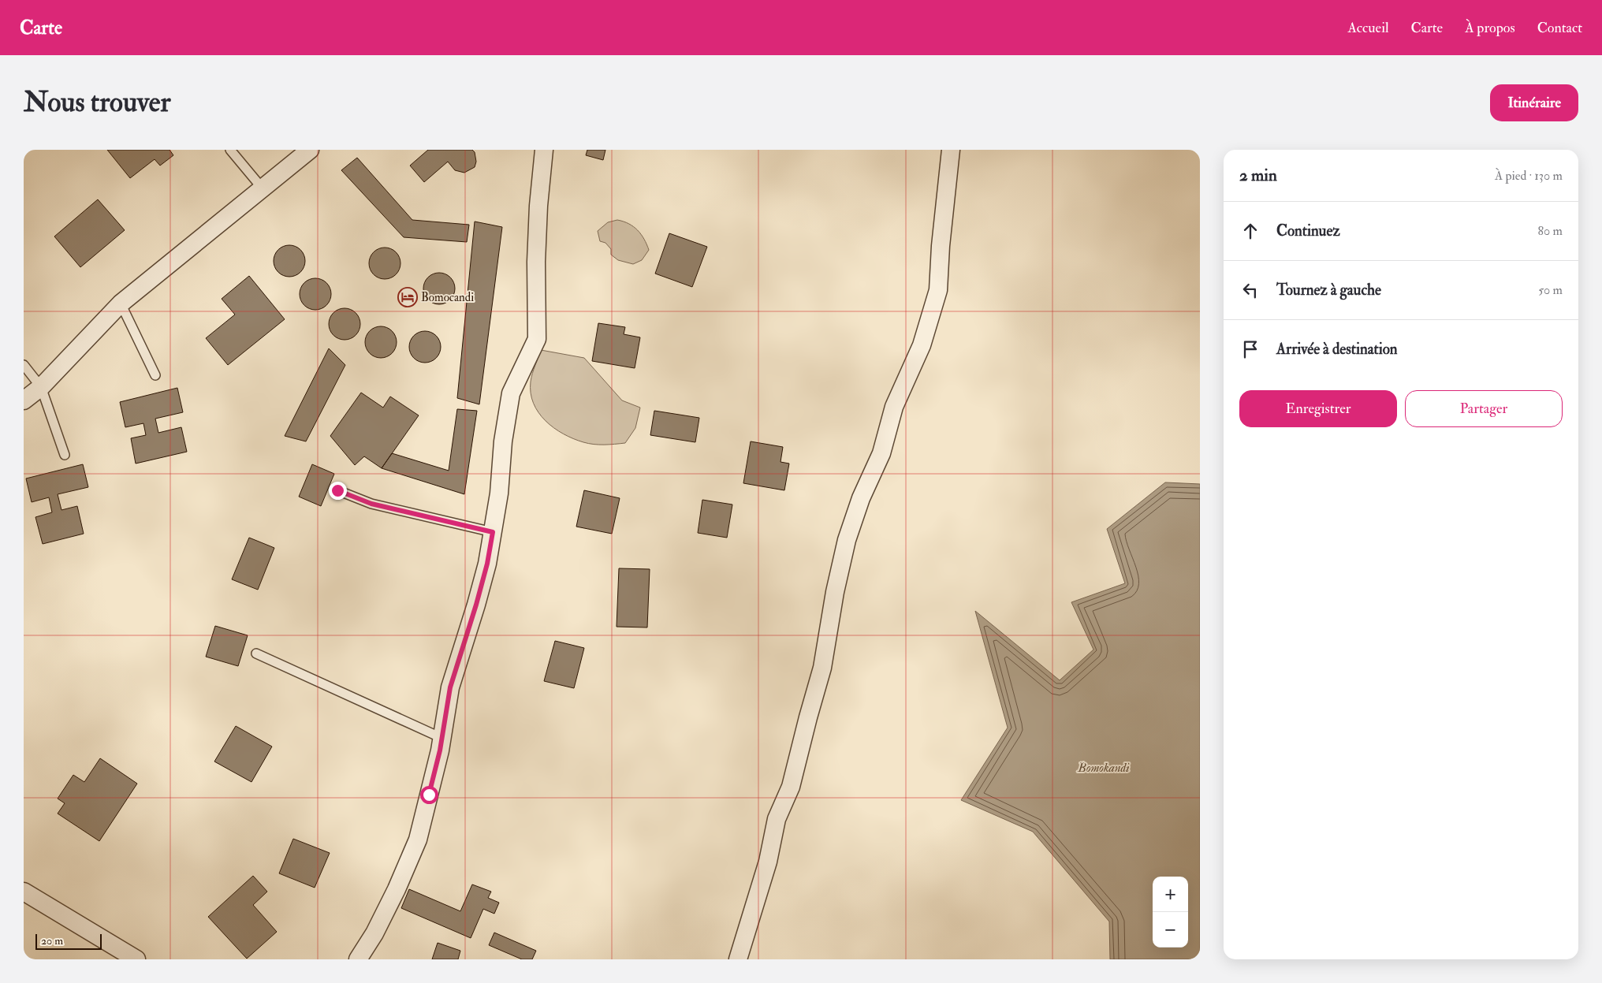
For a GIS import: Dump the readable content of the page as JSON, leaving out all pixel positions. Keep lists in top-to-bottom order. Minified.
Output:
{"water":["Bomokandi"],"places":{"hotel":["Bomocandi"]},"scale_bar":"20 m","page":{"header":"Carte","nav":["Accueil","Carte","À propos","Contact"],"buttons":["Itinéraire",["Enregistrer","Partager"]],"title":"Nous trouver","heading":["2 min","À pied · 130 m"],"list":[["Continuez","80 m"],["Tournez à gauche","50 m"],"Arrivée à destination"],"map_buttons":["+","−"],"scale":"20 m"}}
